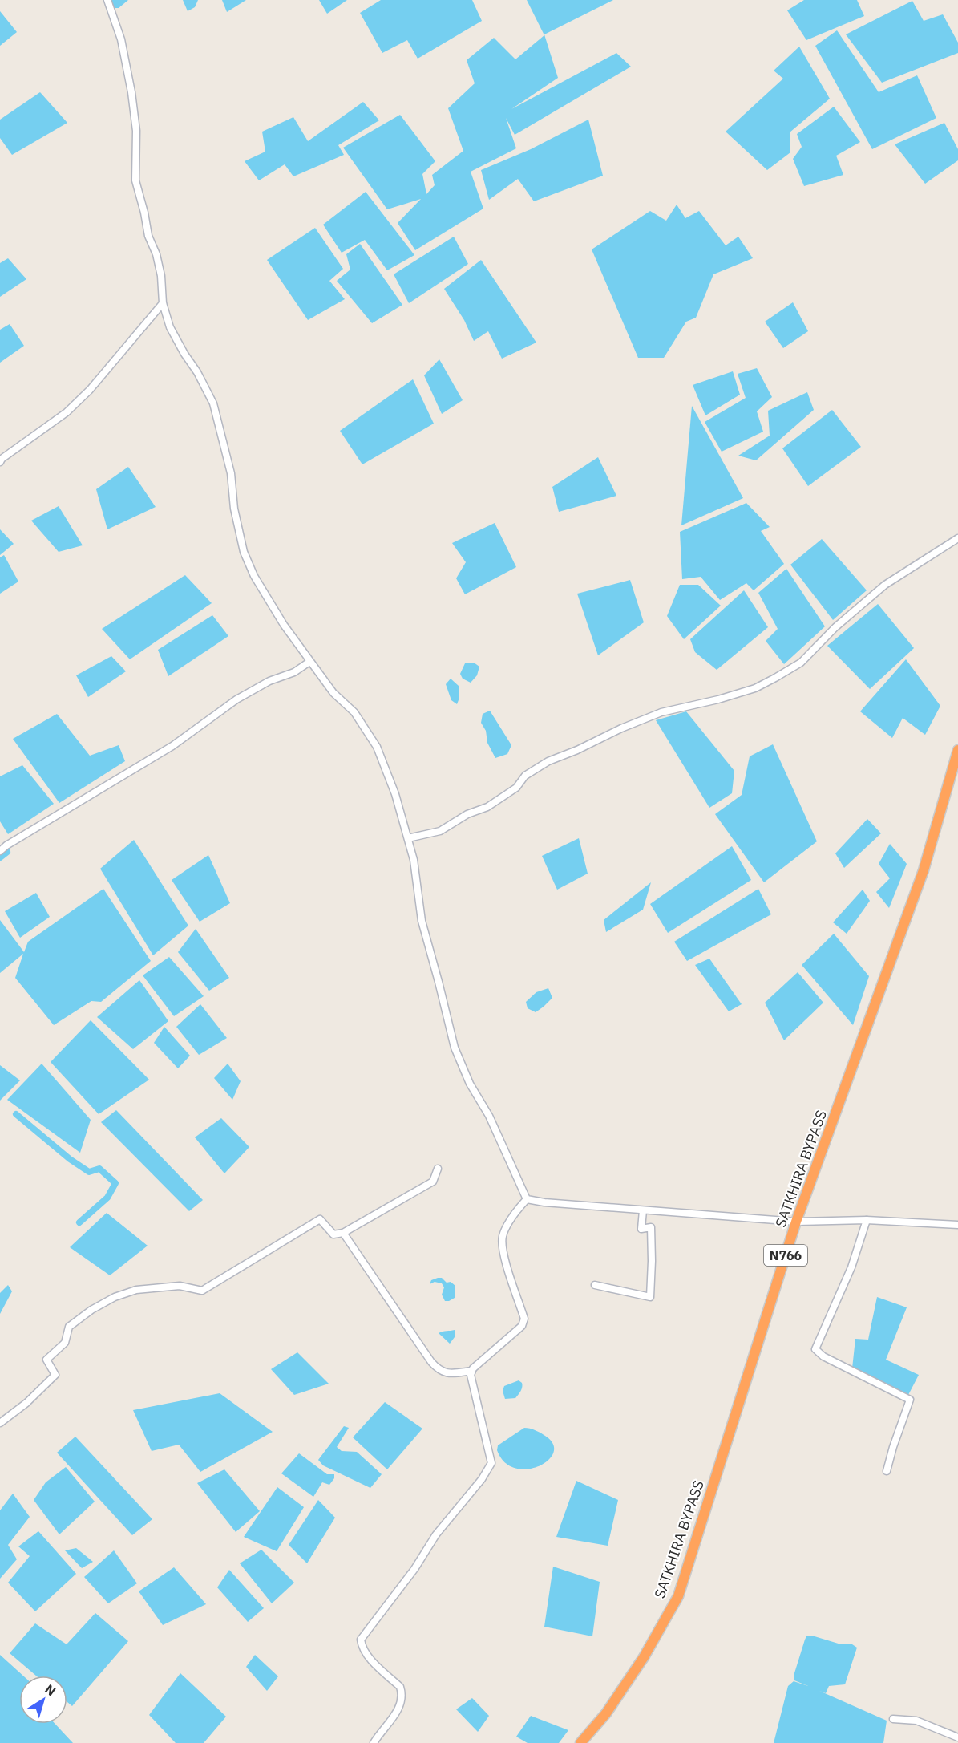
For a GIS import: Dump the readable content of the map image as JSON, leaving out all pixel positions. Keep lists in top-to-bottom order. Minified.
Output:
{"streets":{"highway":["SATKHIRA BYPASS","N766"]},"north":"top right"}
